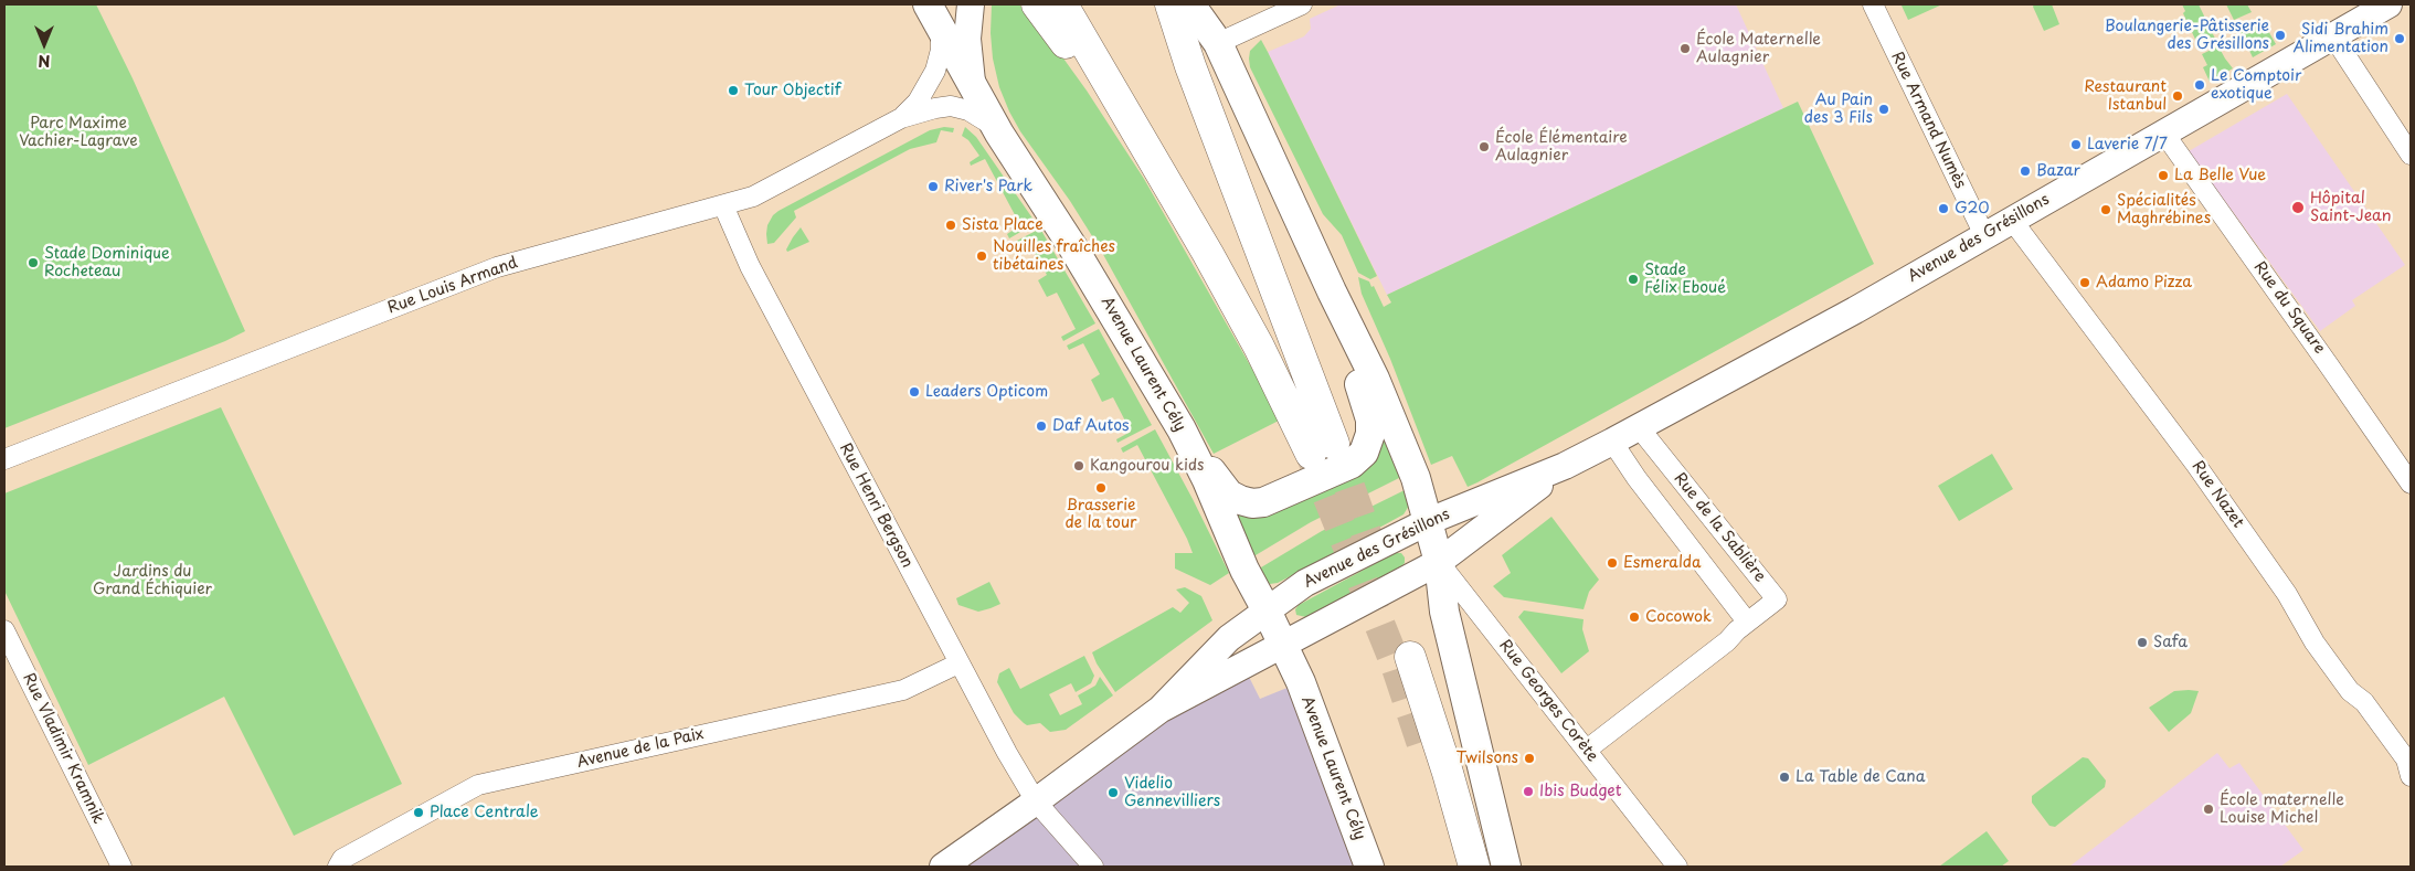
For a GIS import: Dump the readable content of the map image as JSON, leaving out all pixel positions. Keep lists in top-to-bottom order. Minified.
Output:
{"streets":{"main road":["Avenue des Grésillons","Avenue Laurent Cély"],"street":["Rue Armand Numès","Rue Louis Armand","Rue du Square","Rue Nazet","Rue Henri Bergson","Rue de la Sablière","Rue Georges Corète","Rue Vladimir Kramnik","Avenue de la Paix"]},"crossings":[["Rue Armand Numès","Avenue des Grésillons"],["Avenue des Grésillons","Rue du Square"],["Avenue des Grésillons","Avenue Laurent Cély"],["Avenue des Grésillons","Rue Nazet"],["Avenue des Grésillons","Rue Henri Bergson"],["Avenue des Grésillons","Rue de la Sablière"],["Avenue des Grésillons","Rue Georges Corète"],["Rue Louis Armand","Avenue Laurent Cély"],["Rue Louis Armand","Rue Henri Bergson"],["Rue Henri Bergson","Avenue de la Paix"],["Rue de la Sablière","Rue Georges Corète"]],"parks":["Parc Maxime Vachier-Lagrave","Jardins du Grand Échiquier"],"places":["Boulangerie-Pâtisserie des Grésillons","Sidi Brahim Alimentation","École Maternelle Aulagnier","Le Comptoir exotique","Tour Objectif","Restaurant Istanbul","Au Pain des 3 Fils","Laverie 7/7","École Élémentaire Aulagnier","Bazar","La Belle Vue","River's Park","Hôpital Saint-Jean","G20","Spécialités Maghrébines","Sista Place","Nouilles fraîches tibétaines","Stade Dominique Rocheteau","Stade Félix Eboué","Adamo Pizza","Leaders Opticom","Daf Autos","Kangourou kids","Brasserie de la tour","Esmeralda","Cocowok","Safa","Twilsons","La Table de Cana","Ibis Budget","Videlio Gennevilliers","École maternelle Louise Michel","Place Centrale"],"north":"bottom"}
